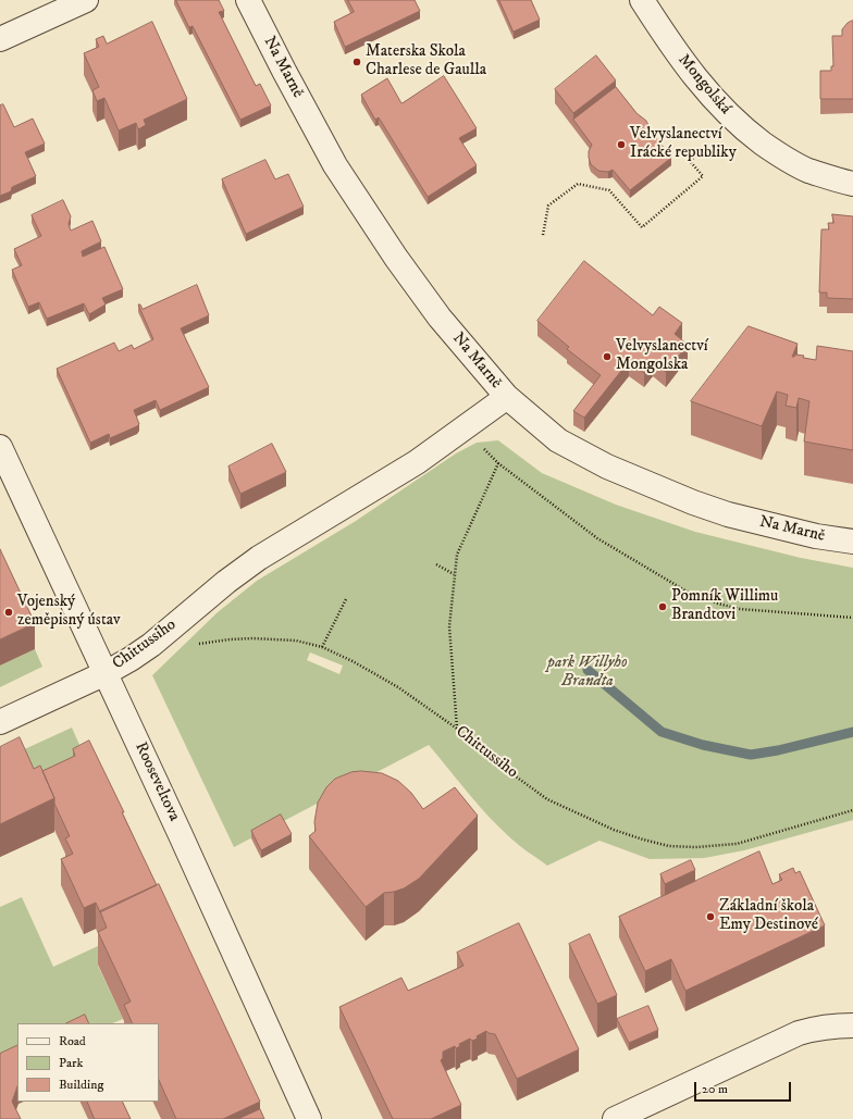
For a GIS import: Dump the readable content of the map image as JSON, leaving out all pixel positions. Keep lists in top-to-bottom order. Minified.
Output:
{"streets":{"street":["Na Marně","Mongolská","Chittussiho","Rooseveltova"]},"crossings":[["Na Marně","Chittussiho"],["Chittussiho","Rooseveltova"]],"parks":["park Willyho Brandta"],"places":["Materska Skola Charlese de Gaulla","Velvyslanectví Irácké republiky","Velvyslanectví Mongolska","Pomník Willimu Brandtovi","Vojenský zeměpisný ústav","Základní škola Emy Destinové"],"legend":["Road","Park","Building"],"scale_bar":"20 m"}
